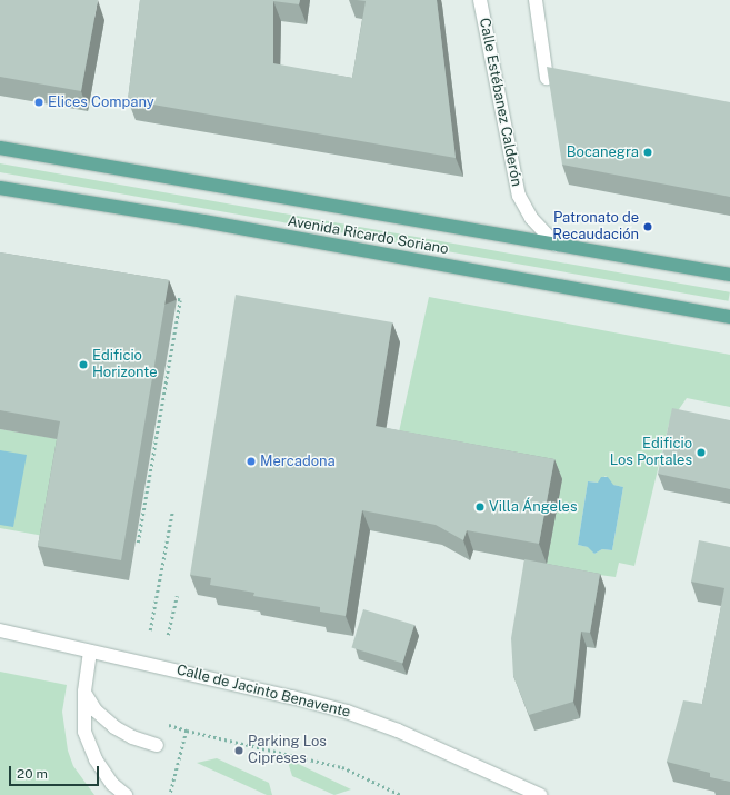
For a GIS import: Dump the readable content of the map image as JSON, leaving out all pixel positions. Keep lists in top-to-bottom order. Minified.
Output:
{"streets":{"main road":["Avenida Ricardo Soriano"],"street":["Calle Estébanez Calderón","Calle de Jacinto Benavente"]},"crossings":[["Calle Estébanez Calderón","Avenida Ricardo Soriano"]],"places":["Elices Company","Bocanegra","Patronato de Recaudación","Edificio Horizonte","Edificio Los Portales","Mercadona","Villa Ángeles","Parking Los Cipreses"],"scale_bar":"20 m"}
